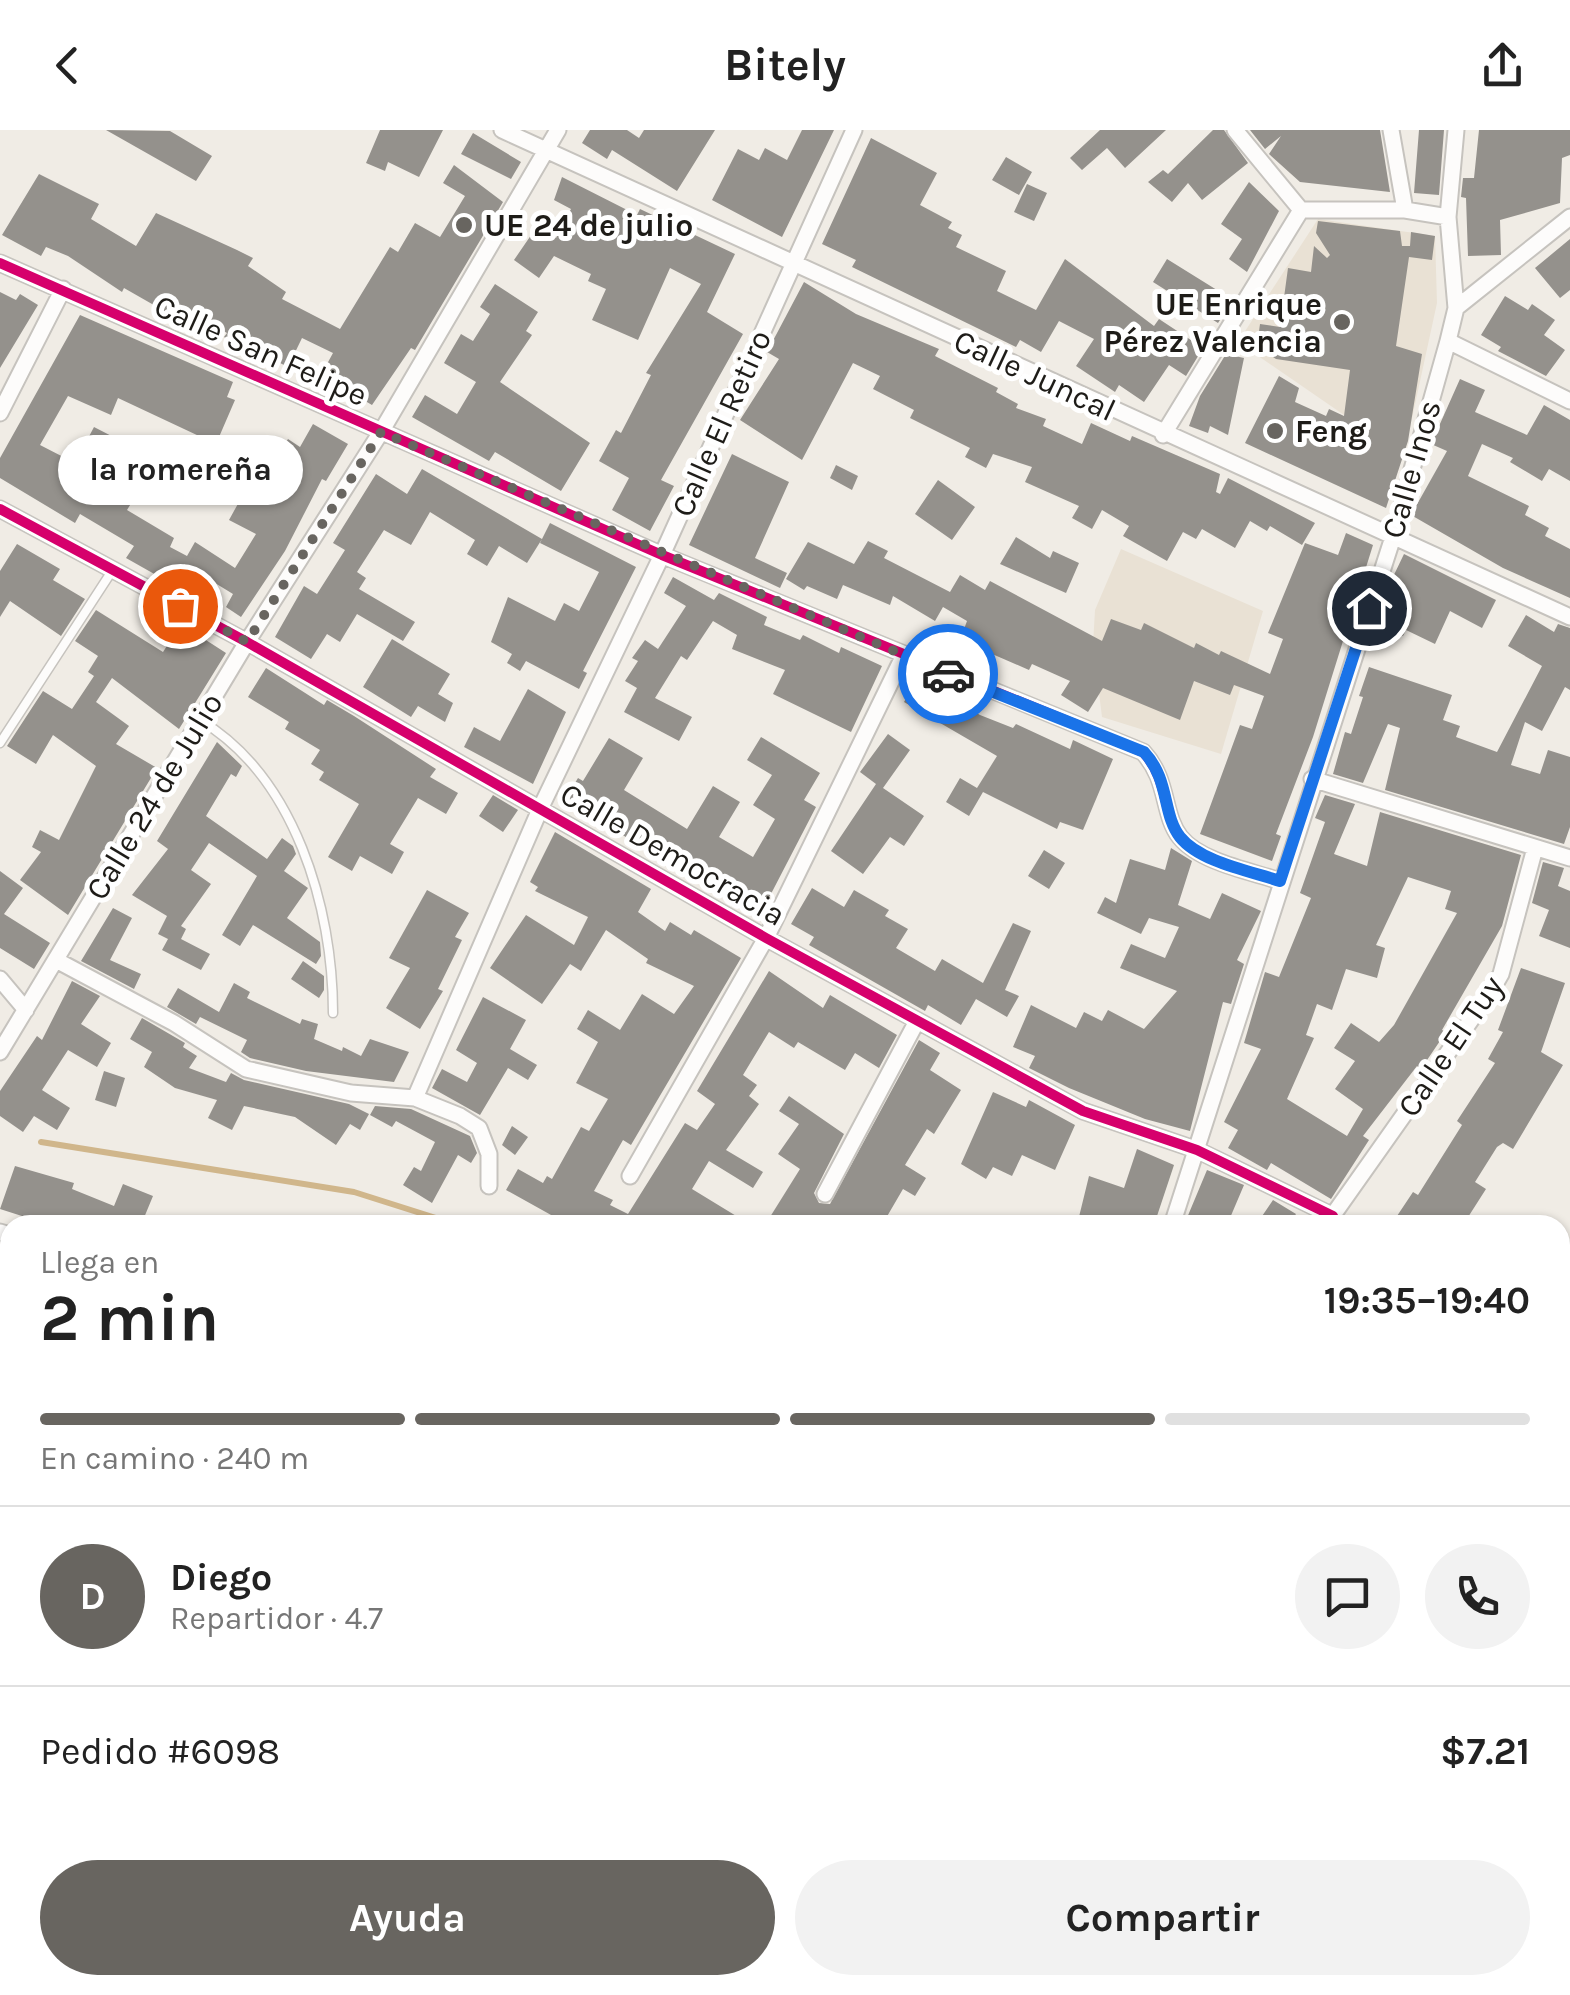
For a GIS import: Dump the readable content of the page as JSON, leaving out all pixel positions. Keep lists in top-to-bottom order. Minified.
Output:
{"streets":{"street":["Calle San Felipe","Calle Juncal","Calle El Retiro","Calle Inos","Calle 24 de Julio","Calle Democracia","Calle El Tuy"]},"crossings":[["Calle San Felipe","Calle El Retiro"],["Calle San Felipe","Calle Inos"],["Calle San Felipe","Calle 24 de Julio"],["Calle Juncal","Calle El Retiro"],["Calle Juncal","Calle Inos"],["Calle Juncal","Calle 24 de Julio"],["Calle El Retiro","Calle Democracia"],["Calle Inos","Calle Democracia"],["Calle 24 de Julio","Calle Democracia"]],"places":["UE 24 de julio","UE Enrique Pérez Valencia","Feng","la romereña"],"page":{"header":"Bitely","bubble":"la romereña","heading":["2 min","Llega en","19:35–19:40"],"panel":["Diego","Repartidor · 4.7","Pedido #6098","$7.21"],"bar":"En camino · 240 m","round":"D","buttons":["Ayuda","Compartir"]}}
